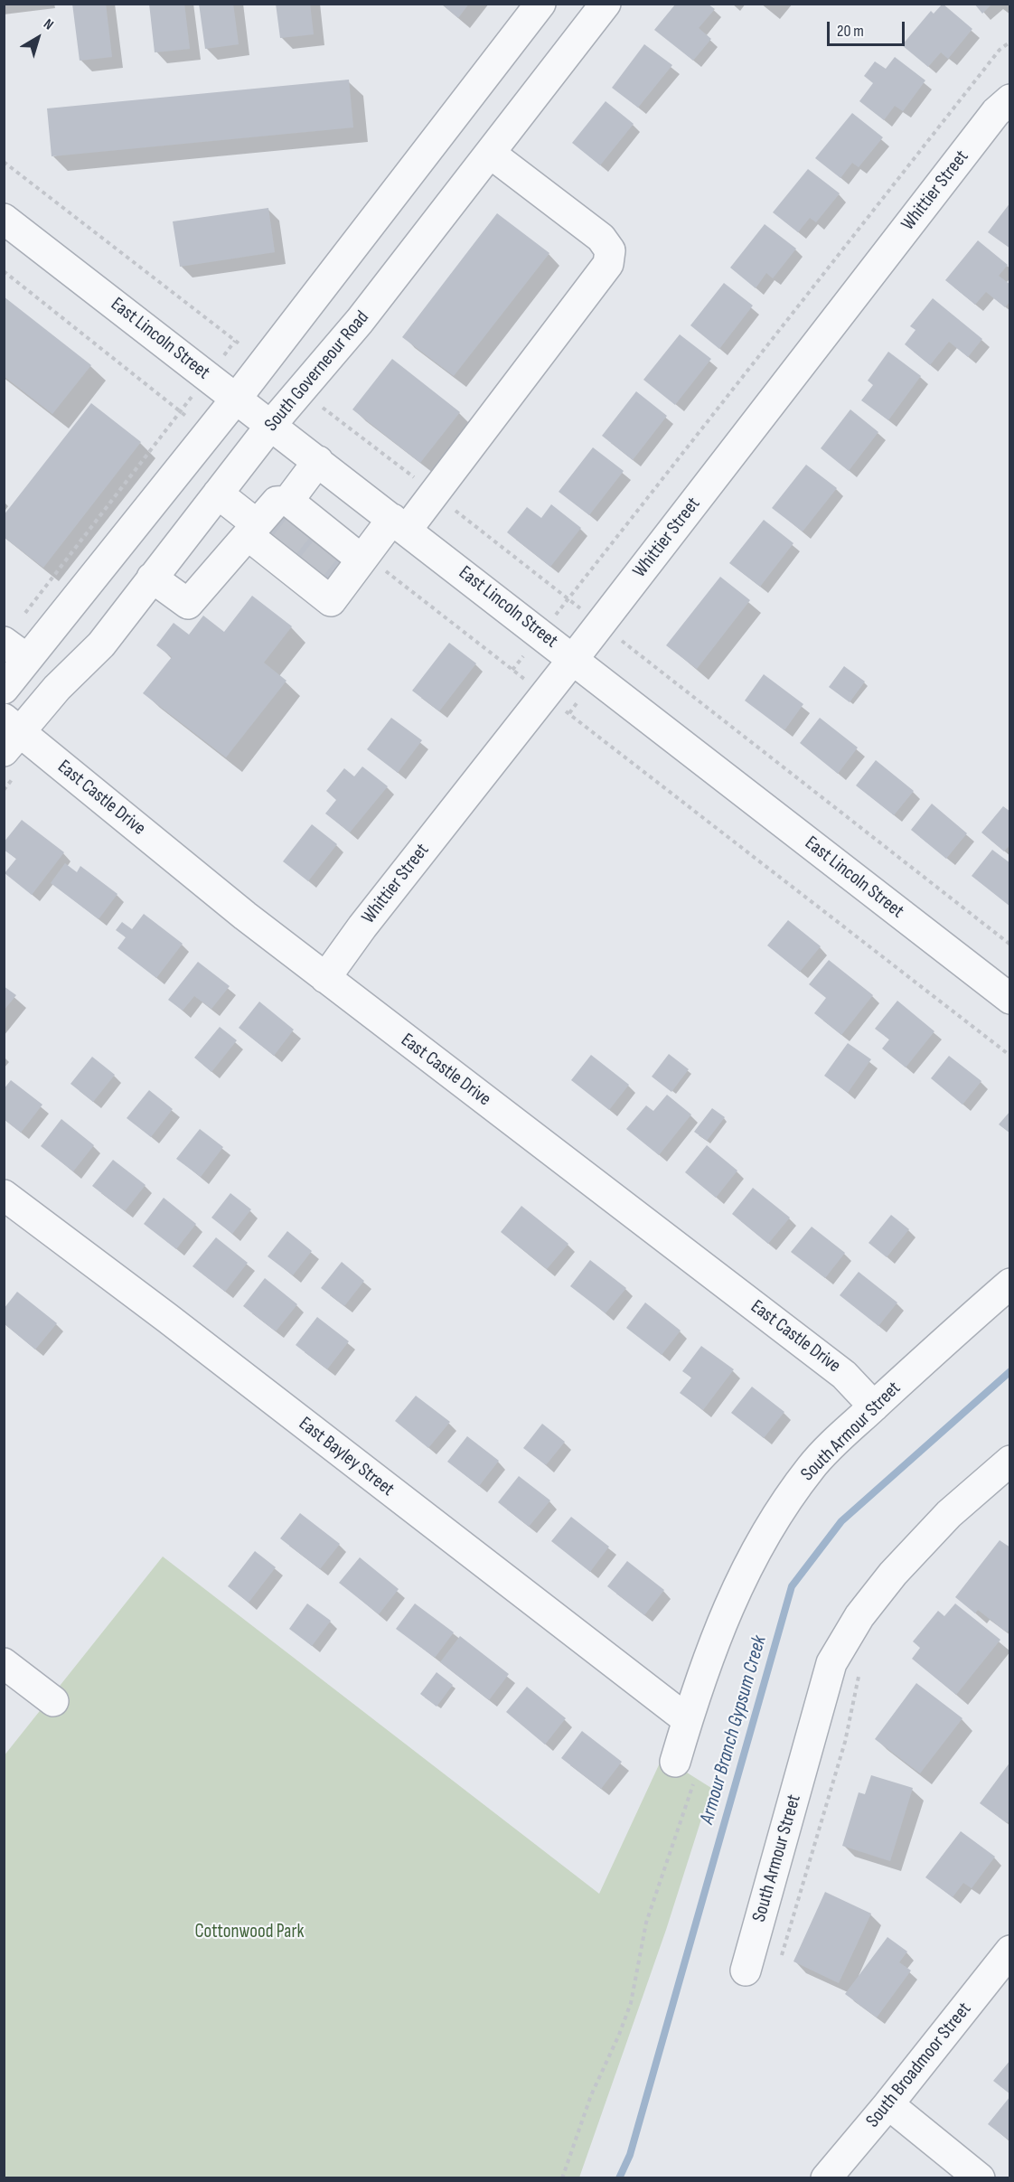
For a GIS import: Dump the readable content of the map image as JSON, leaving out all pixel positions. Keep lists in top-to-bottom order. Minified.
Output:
{"streets":{"street":["Whittier Street","East Lincoln Street","South Governeour Road","East Castle Drive","South Armour Street","East Bayley Street","South Broadmoor Street"]},"crossings":[["Whittier Street","East Lincoln Street"],["Whittier Street","East Castle Drive"],["East Lincoln Street","South Governeour Road"],["South Governeour Road","East Castle Drive"],["East Castle Drive","South Armour Street"],["South Armour Street","East Bayley Street"]],"water":["Armour Branch Gypsum Creek"],"parks":["Cottonwood Park"],"scale_bar":"20 m","north":"top right"}
